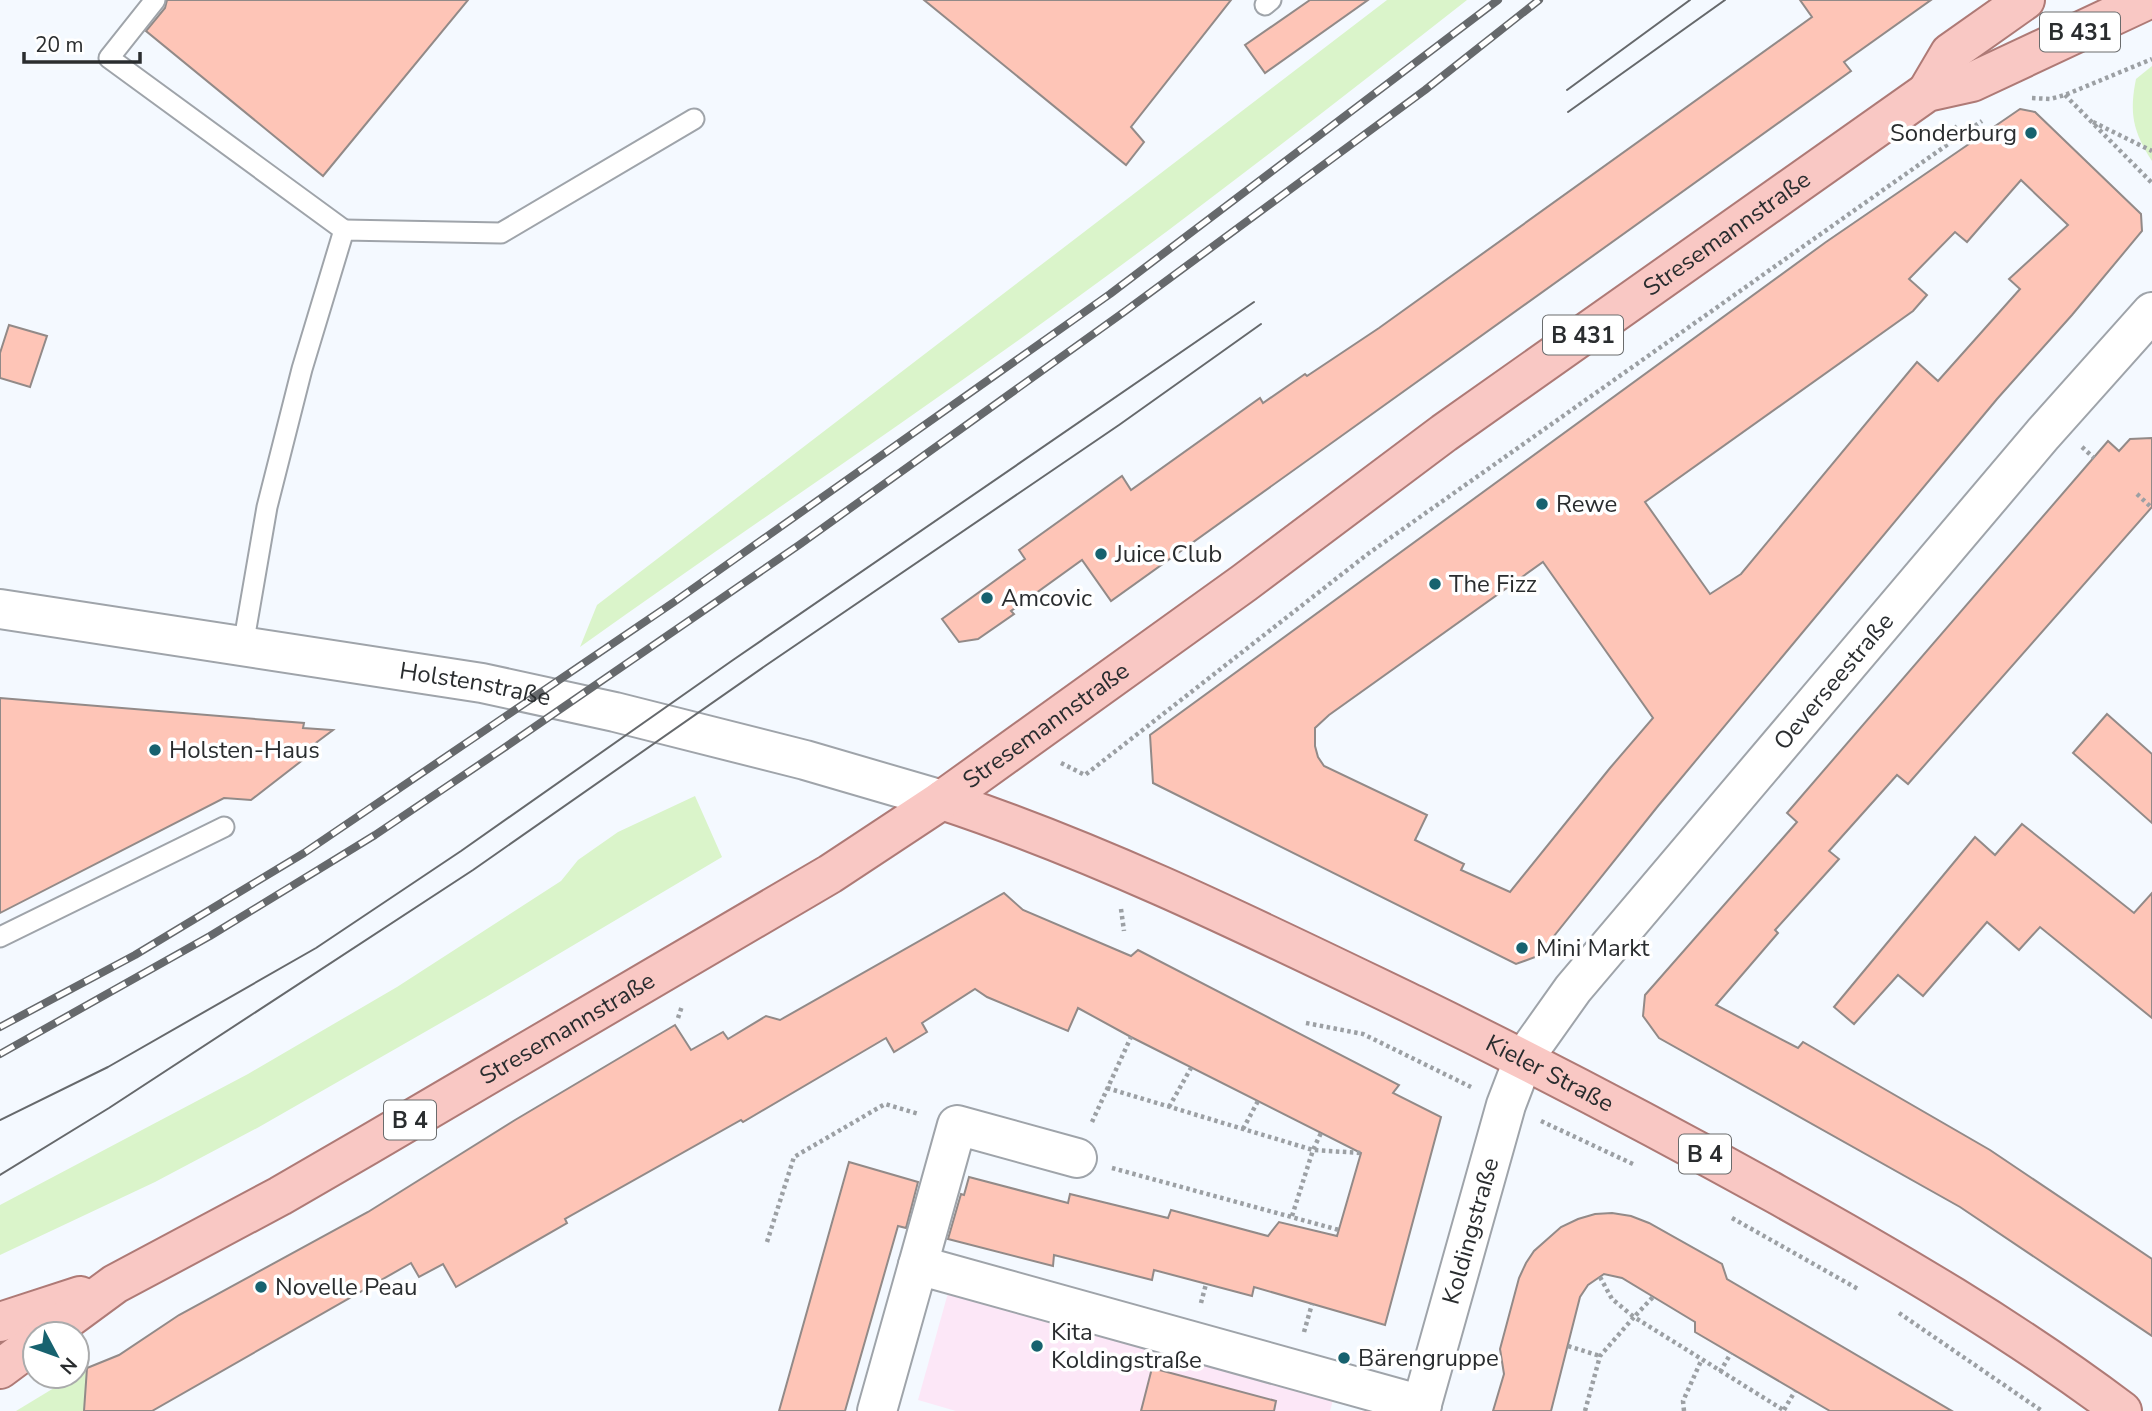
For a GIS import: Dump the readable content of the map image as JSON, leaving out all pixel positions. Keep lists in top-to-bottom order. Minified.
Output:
{"streets":{"main road":["B 431","Stresemannstraße","Kieler Straße","B 4"],"street":["Oeverseestraße","Holstenstraße","Koldingstraße"]},"crossings":[["Stresemannstraße","Holstenstraße"],["Stresemannstraße","Kieler Straße"],["Oeverseestraße","Kieler Straße"],["Oeverseestraße","Koldingstraße"],["Holstenstraße","Kieler Straße"],["Kieler Straße","Koldingstraße"]],"places":["Sonderburg","Rewe","Juice Club","The Fizz","Amcovic","Holsten-Haus","Mini Markt","Novelle Peau","Kita Koldingstraße","Bärengruppe"],"scale_bar":"20 m","north":"bottom right"}
